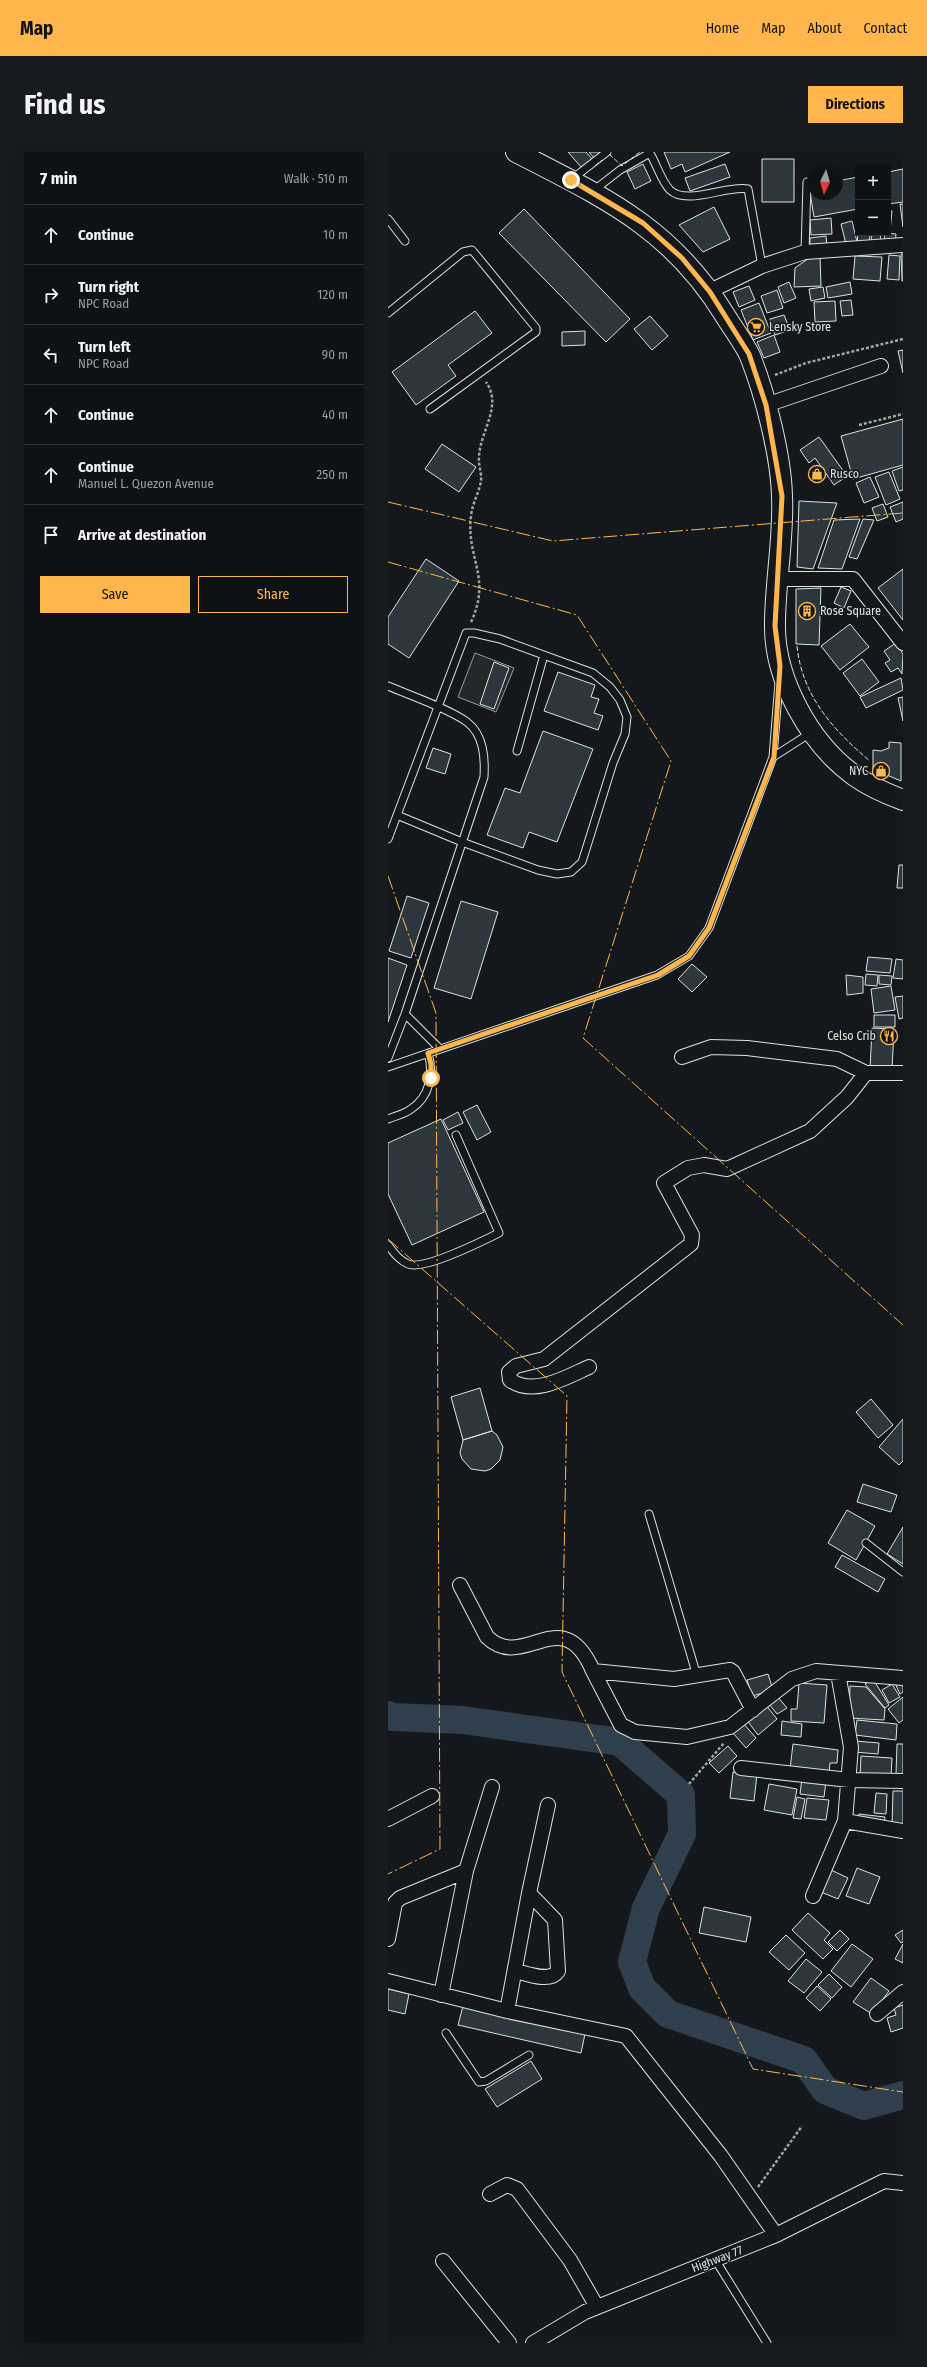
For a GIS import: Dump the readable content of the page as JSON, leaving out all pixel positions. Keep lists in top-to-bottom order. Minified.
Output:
{"streets":{"street":["Highway 77"]},"places":{"supermarket":["Lensky Store"],"shop":["Rusco","NYC"],"building":["Rose Square"],"restaurant":["Celso Crib"]},"north":"bottom","page":{"header":"Map","nav":["Home","Map","About","Contact"],"buttons":["Directions",["Save","Share"]],"title":"Find us","heading":["7 min","Walk · 510 m"],"map_buttons":["+","−"],"list":[["Continue","10 m"],["Turn right","NPC Road","120 m"],["Turn left","NPC Road","90 m"],["Continue","40 m"],["Continue","Manuel L. Quezon Avenue","250 m"],"Arrive at destination"]}}
